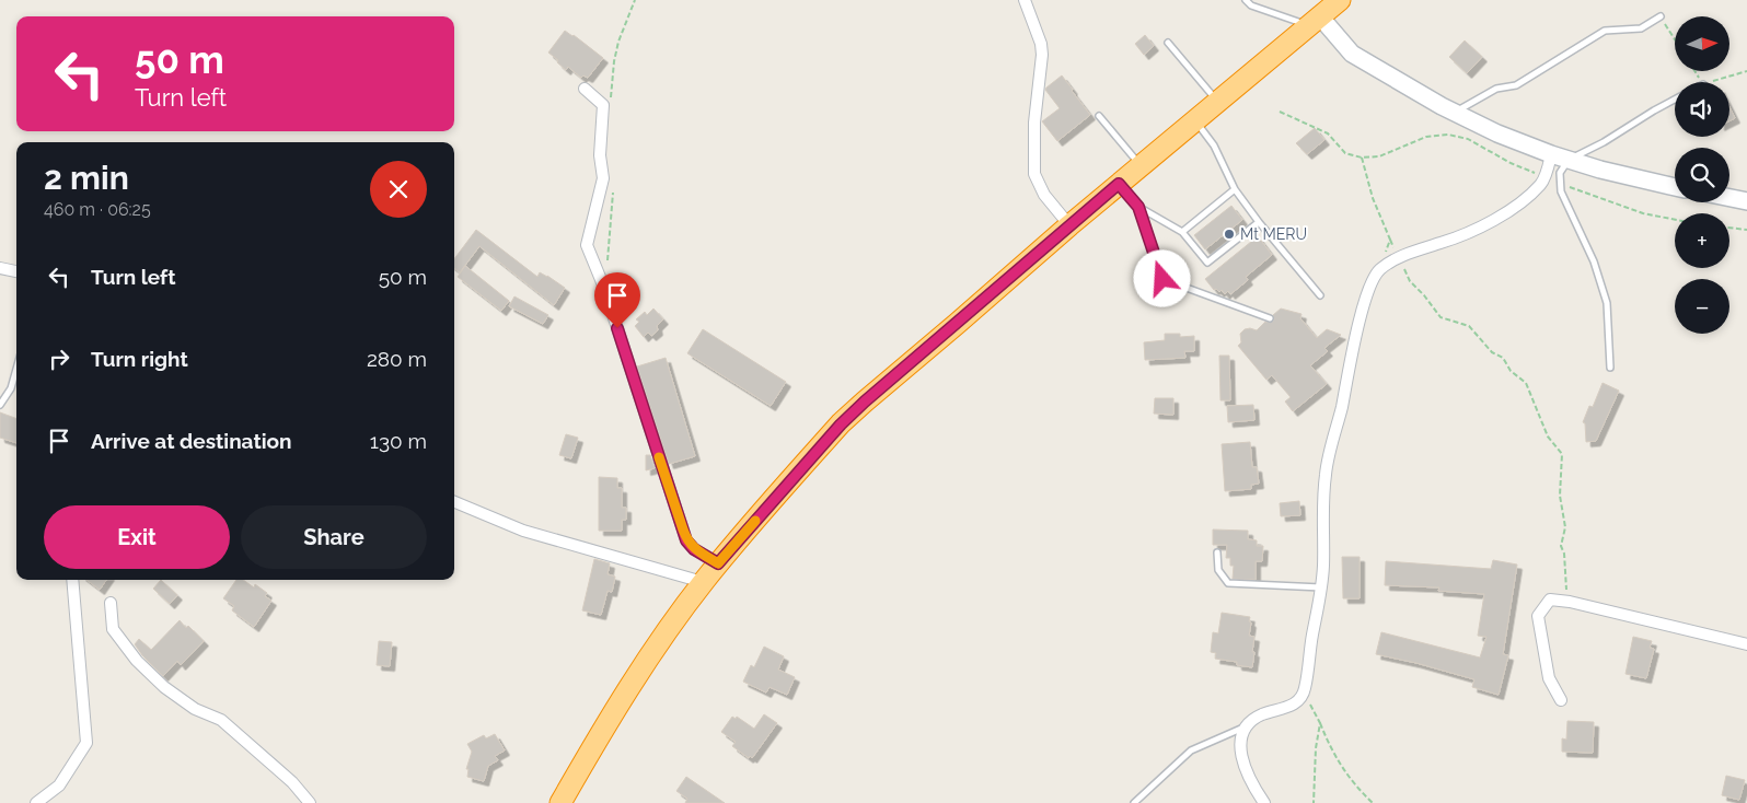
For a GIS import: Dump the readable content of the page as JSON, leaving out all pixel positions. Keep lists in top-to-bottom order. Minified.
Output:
{"places":["Mt MERU"],"north":"right","page":{"map_buttons":["+","−"],"turn":["50 m","Turn left"],"heading":["2 min","460 m · 06:25"],"list":[{"name":"Turn left","value":"50 m"},{"name":"Turn right","value":"280 m"},{"name":"Arrive at destination","value":"130 m"}],"buttons":["Exit","Share"]}}
